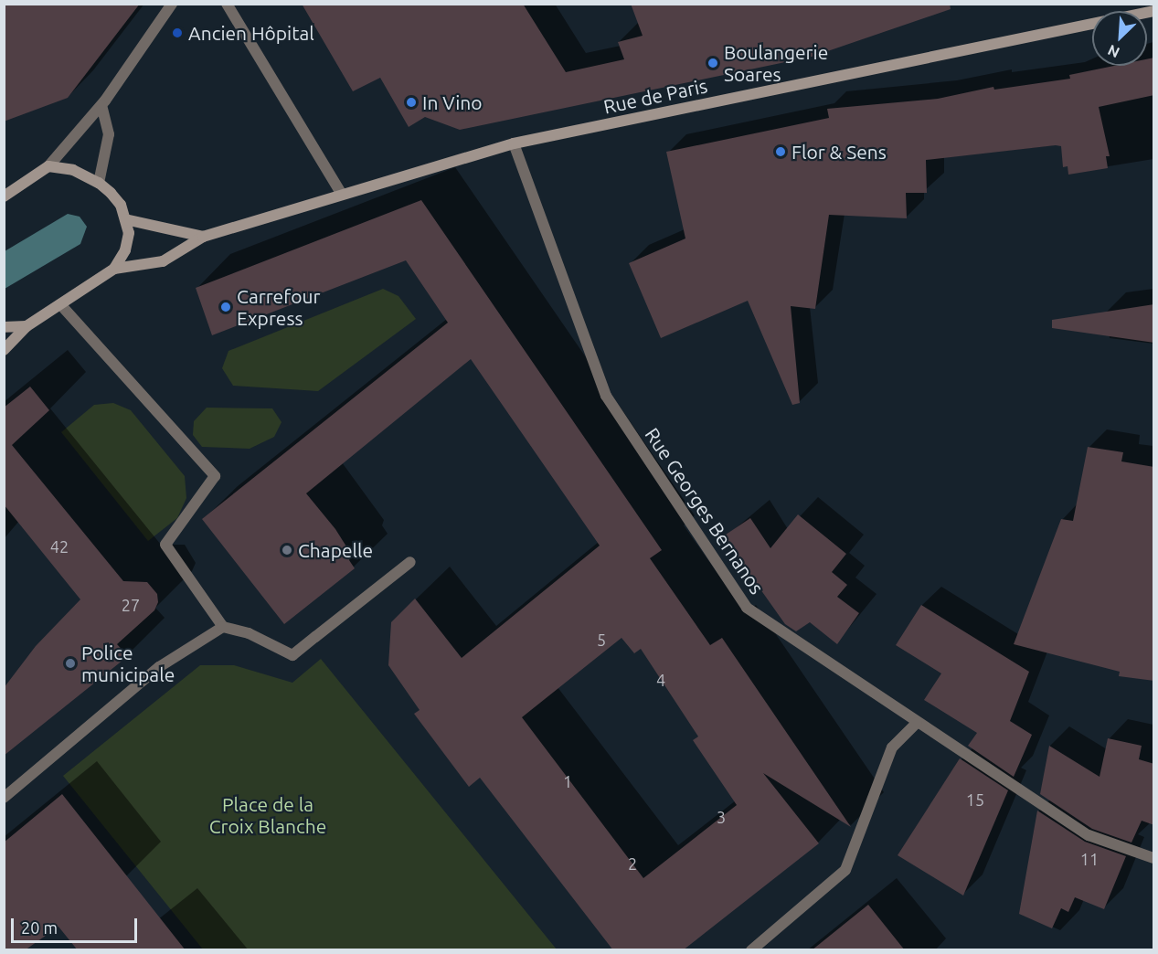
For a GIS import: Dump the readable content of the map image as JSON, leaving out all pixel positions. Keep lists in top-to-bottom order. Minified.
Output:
{"streets":{"street":["Rue de Paris","Rue Georges Bernanos"]},"crossings":[["Rue de Paris","Rue Georges Bernanos"]],"parks":["Place de la Croix Blanche"],"places":["Ancien Hôpital","Boulangerie Soares","In Vino","Flor & Sens","Carrefour Express","Chapelle","Police municipale"],"house_numbers":["42","27","5","4","1","15","3","11","2"],"scale_bar":"20 m","north":"bottom left"}
